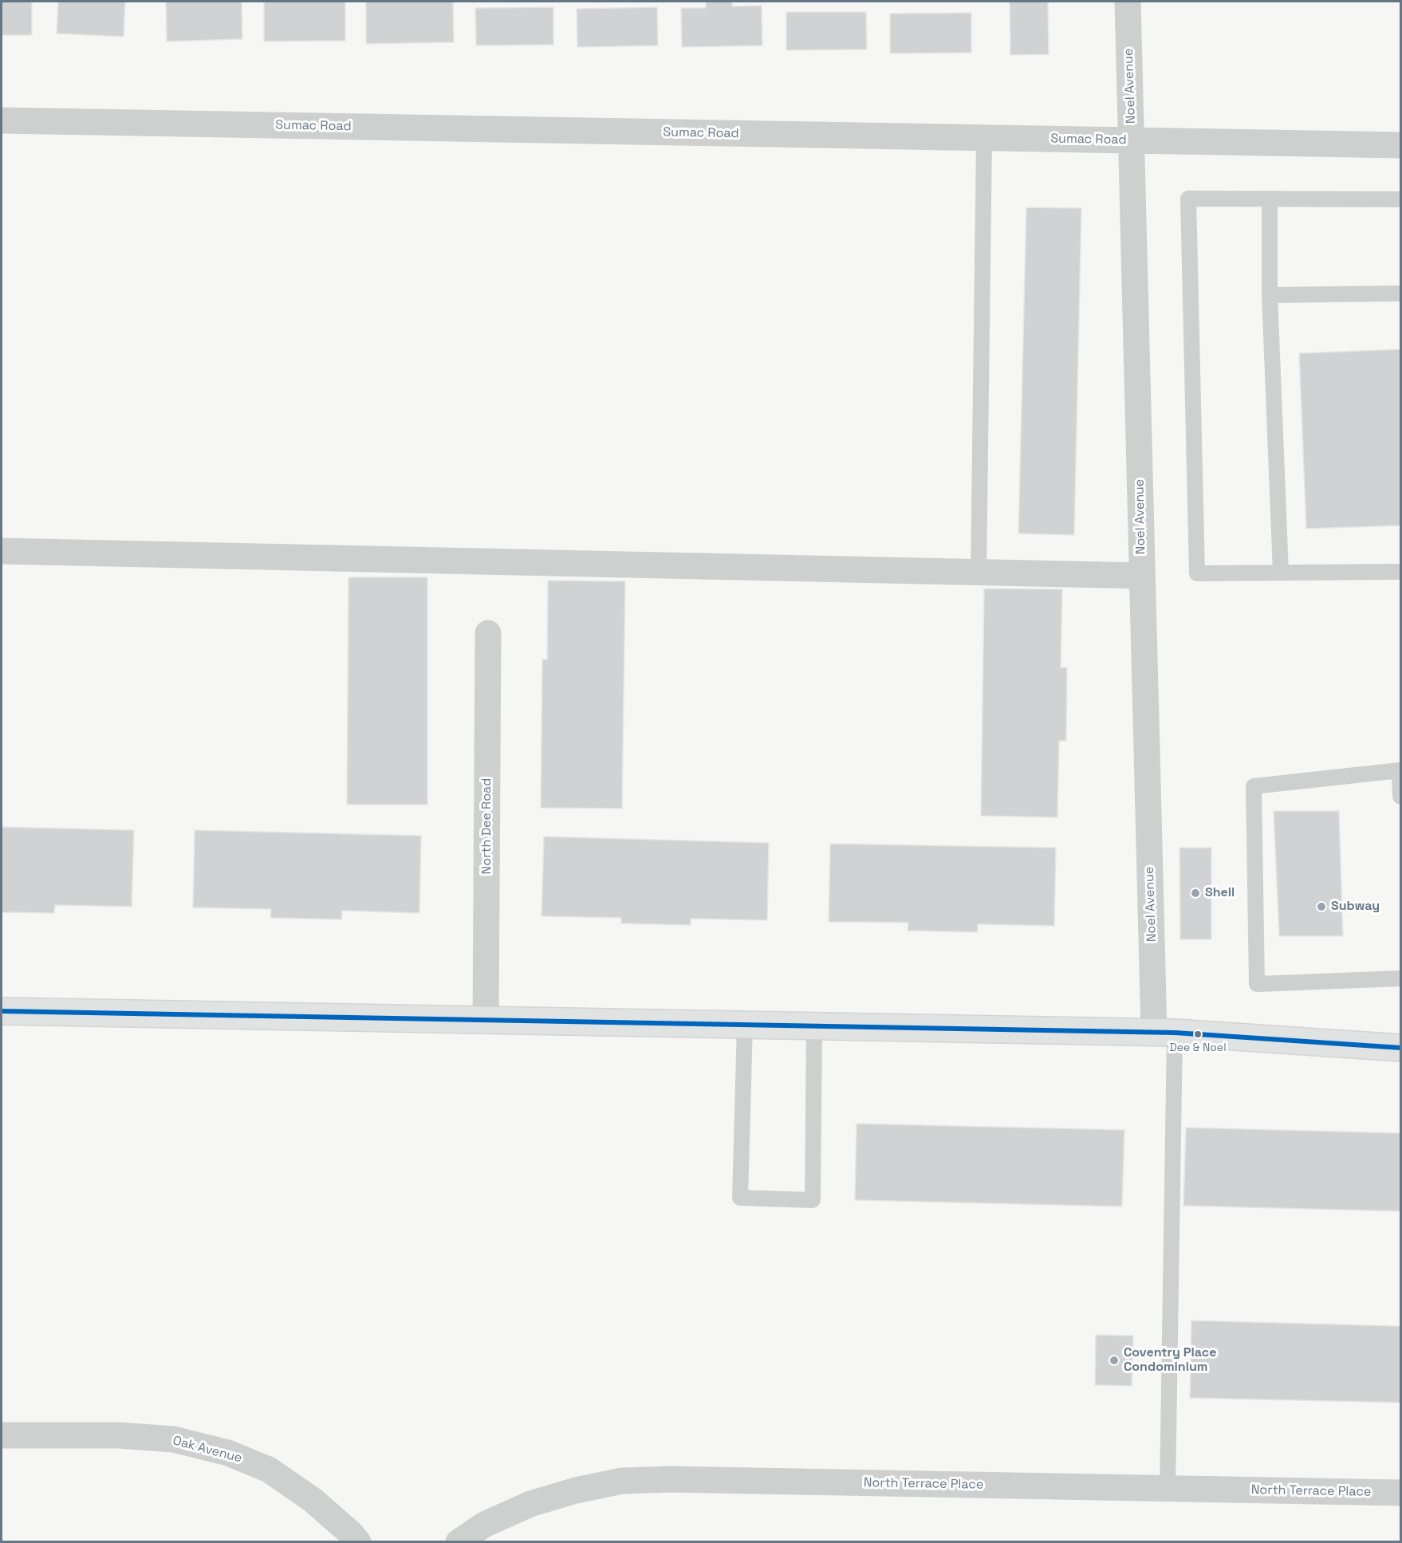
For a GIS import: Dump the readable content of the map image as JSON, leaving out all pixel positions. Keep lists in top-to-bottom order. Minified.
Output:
{"streets":{"street":["Noel Avenue","Sumac Road","North Dee Road","Oak Avenue","North Terrace Place"]},"crossings":[["Noel Avenue","Sumac Road"]],"places":["Shell","Subway","Dee & Noel","Coventry Place Condominium"]}
